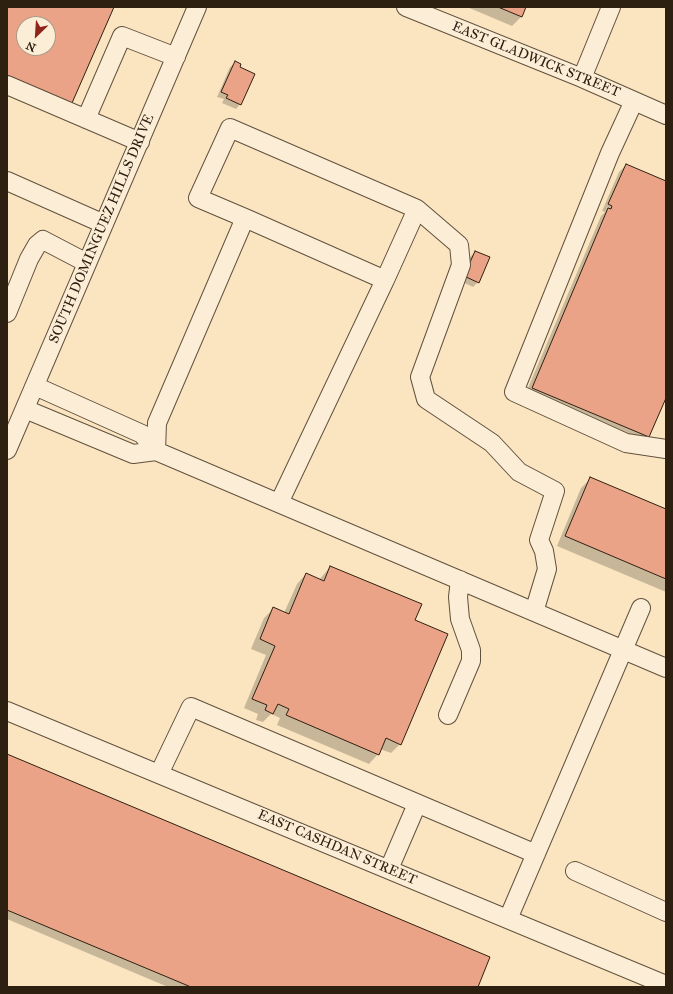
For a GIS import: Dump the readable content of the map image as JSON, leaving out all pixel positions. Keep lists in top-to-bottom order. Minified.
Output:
{"streets":{"street":["EAST GLADWICK STREET","SOUTH DOMINGUEZ HILLS DRIVE","EAST CASHDAN STREET"]},"north":"bottom left"}
